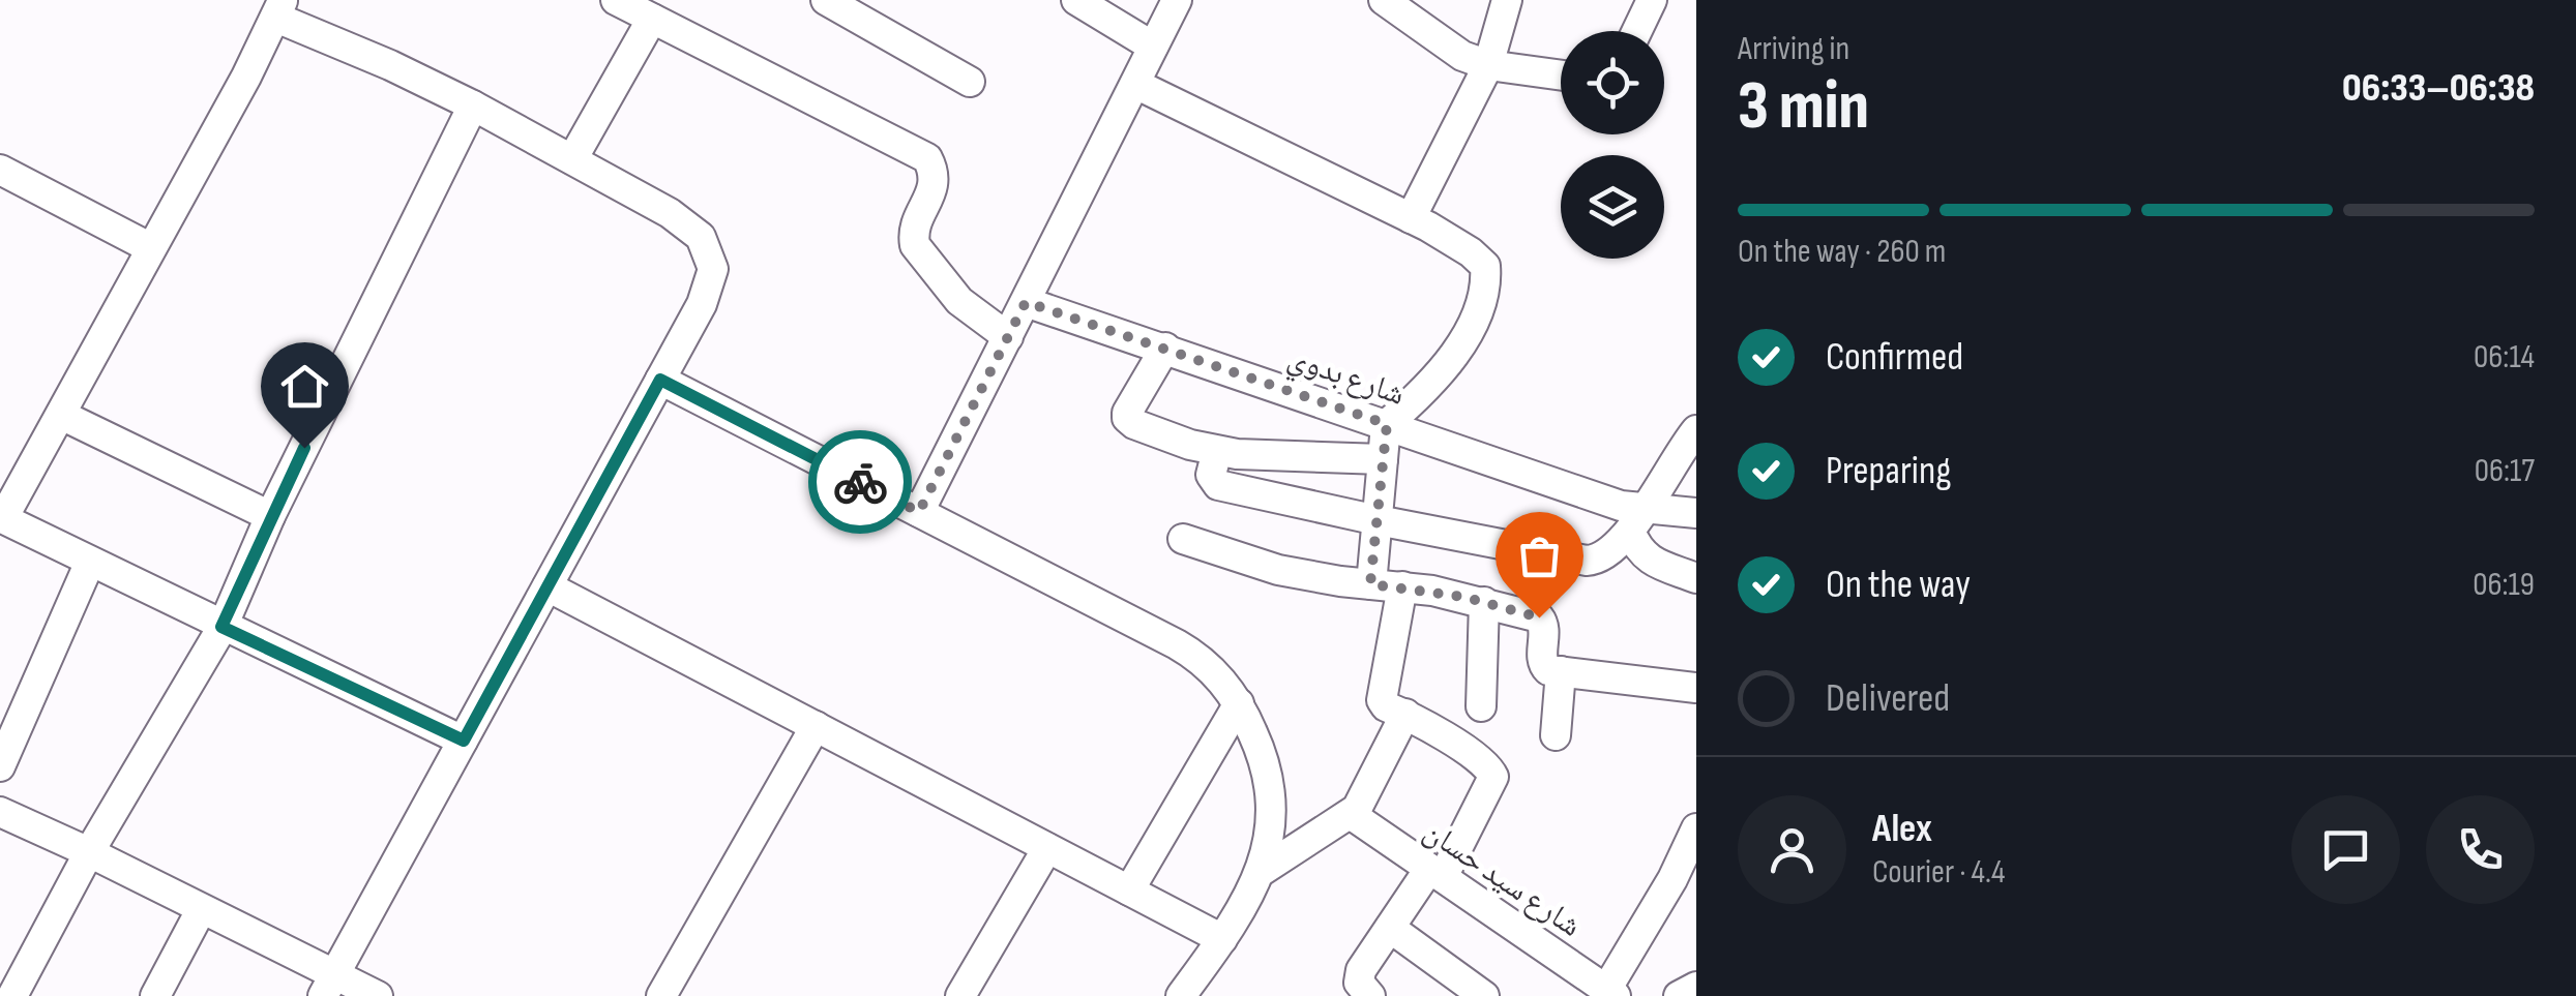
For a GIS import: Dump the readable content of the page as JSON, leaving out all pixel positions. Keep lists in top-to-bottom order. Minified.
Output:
{"streets":{"street":["شارع بدوي","شارع سيد حسان"]},"page":{"heading":["3 min","Arriving in","06:33–06:38"],"panel":["Alex","Courier · 4.4"],"bar":"On the way · 260 m","list":[["Confirmed","06:14"],["Preparing","06:17"],["On the way","06:19"],"Delivered"]}}
